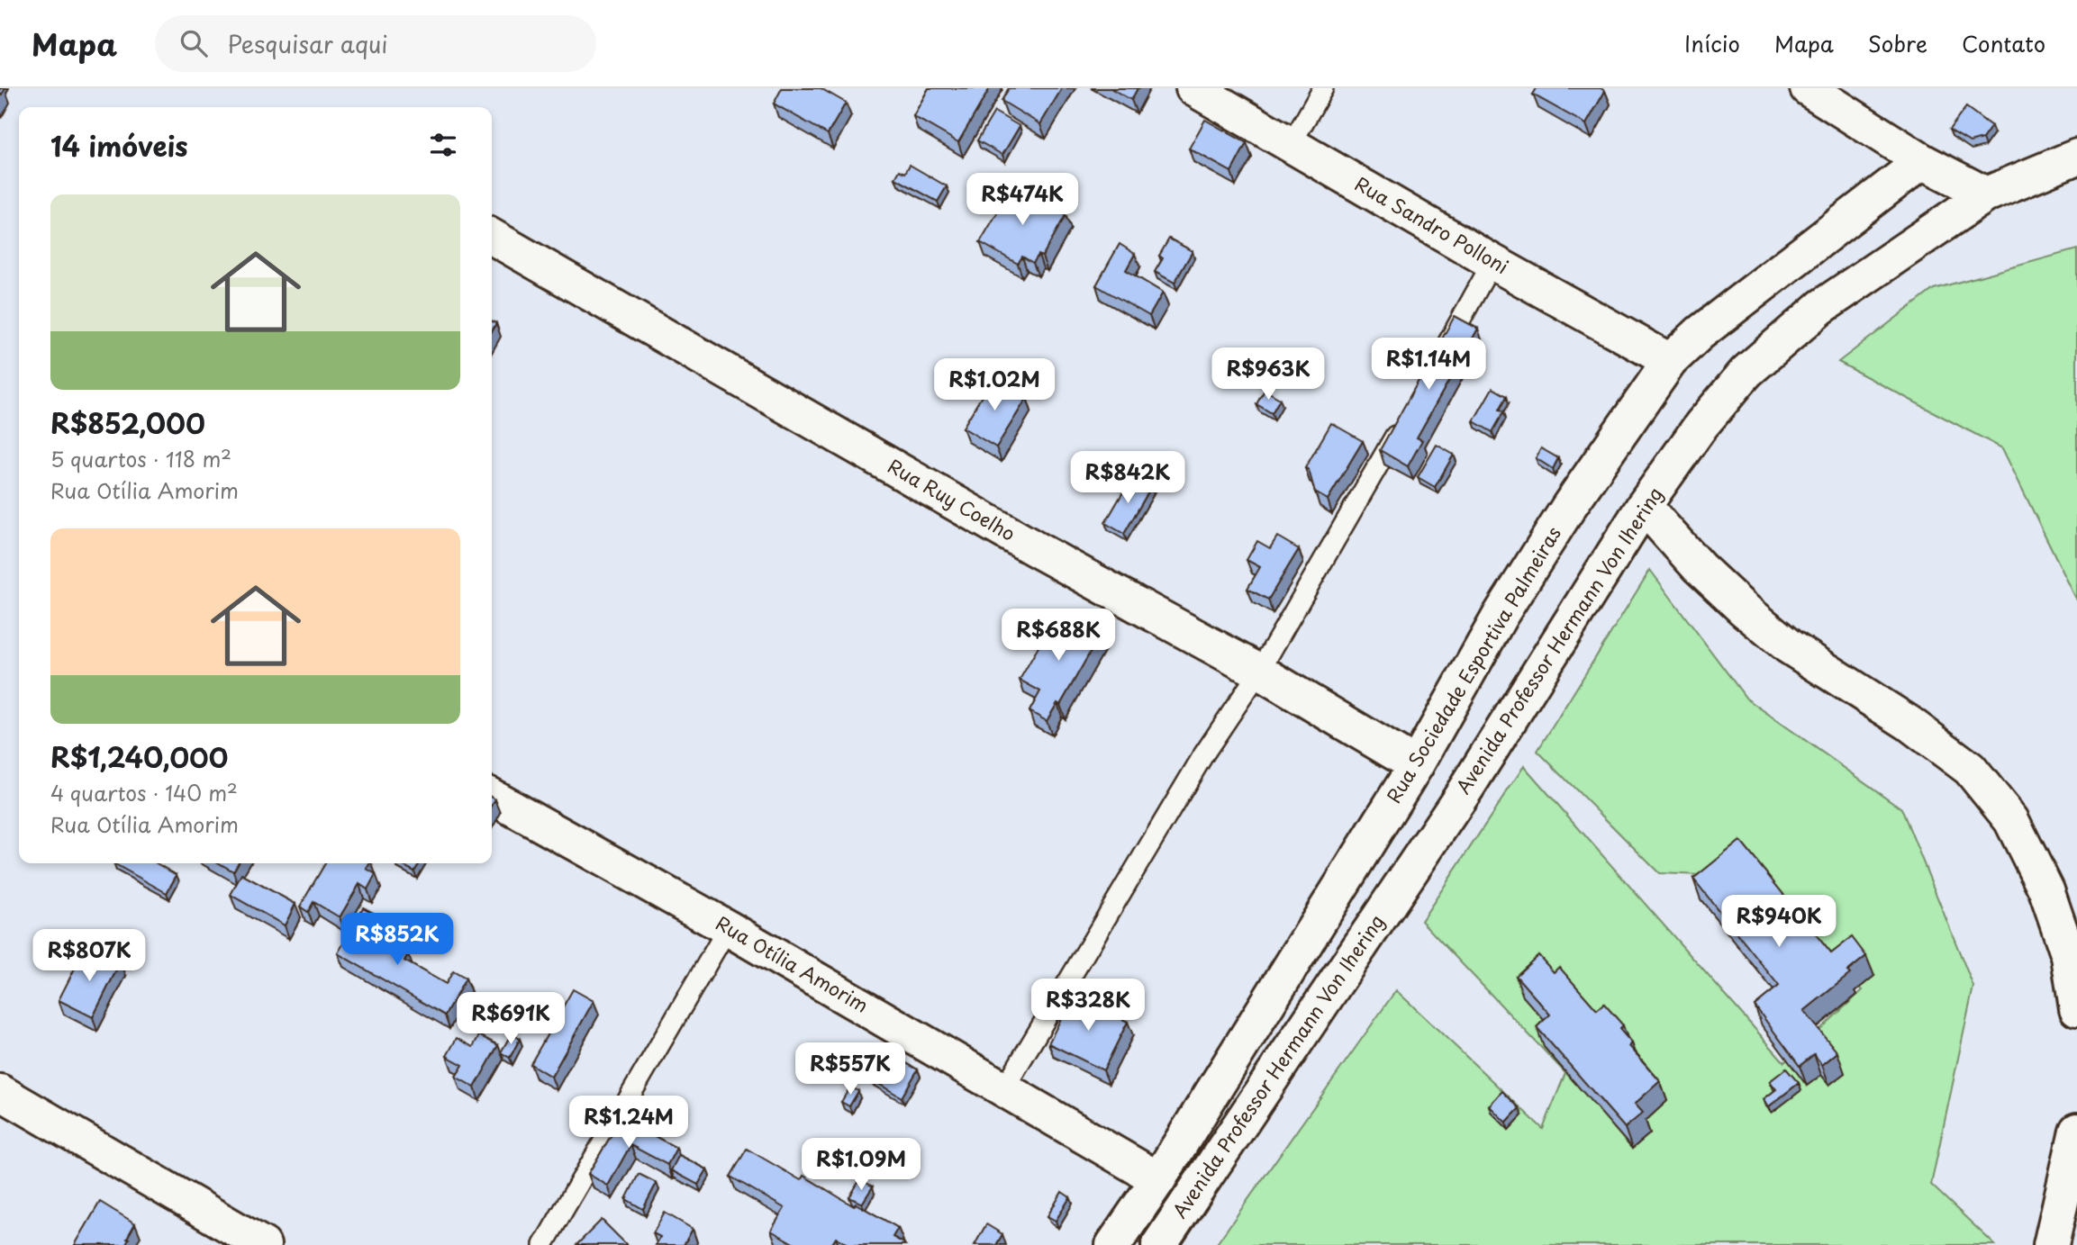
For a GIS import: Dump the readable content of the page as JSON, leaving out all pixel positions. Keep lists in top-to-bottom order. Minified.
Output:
{"streets":{"street":["Rua Sandro Polloni","Rua Ruy Coelho","Avenida Professor Hermann Von Ihering","Rua Sociedade Esportiva Palmeiras","Rua Otília Amorim"]},"crossings":[["Rua Sandro Polloni","Rua Sociedade Esportiva Palmeiras"],["Rua Ruy Coelho","Rua Sociedade Esportiva Palmeiras"],["Rua Sociedade Esportiva Palmeiras","Rua Otília Amorim"]],"page":{"header":"Mapa","search":"Pesquisar aqui","nav":["Início","Mapa","Sobre","Contato"],"heading":"14 imóveis","price":["R$474K","R$1.14M","R$963K","R$1.02M","R$842K","R$688K","R$940K","R$852K","R$807K","R$328K","R$691K","R$557K","R$1.24M","R$1.09M"],"list":[{"name":"R$852,000","note":"5 quartos · 118 m² · Rua Otília Amorim"},{"name":"R$1,240,000","note":"4 quartos · 140 m² · Rua Otília Amorim"}]}}
